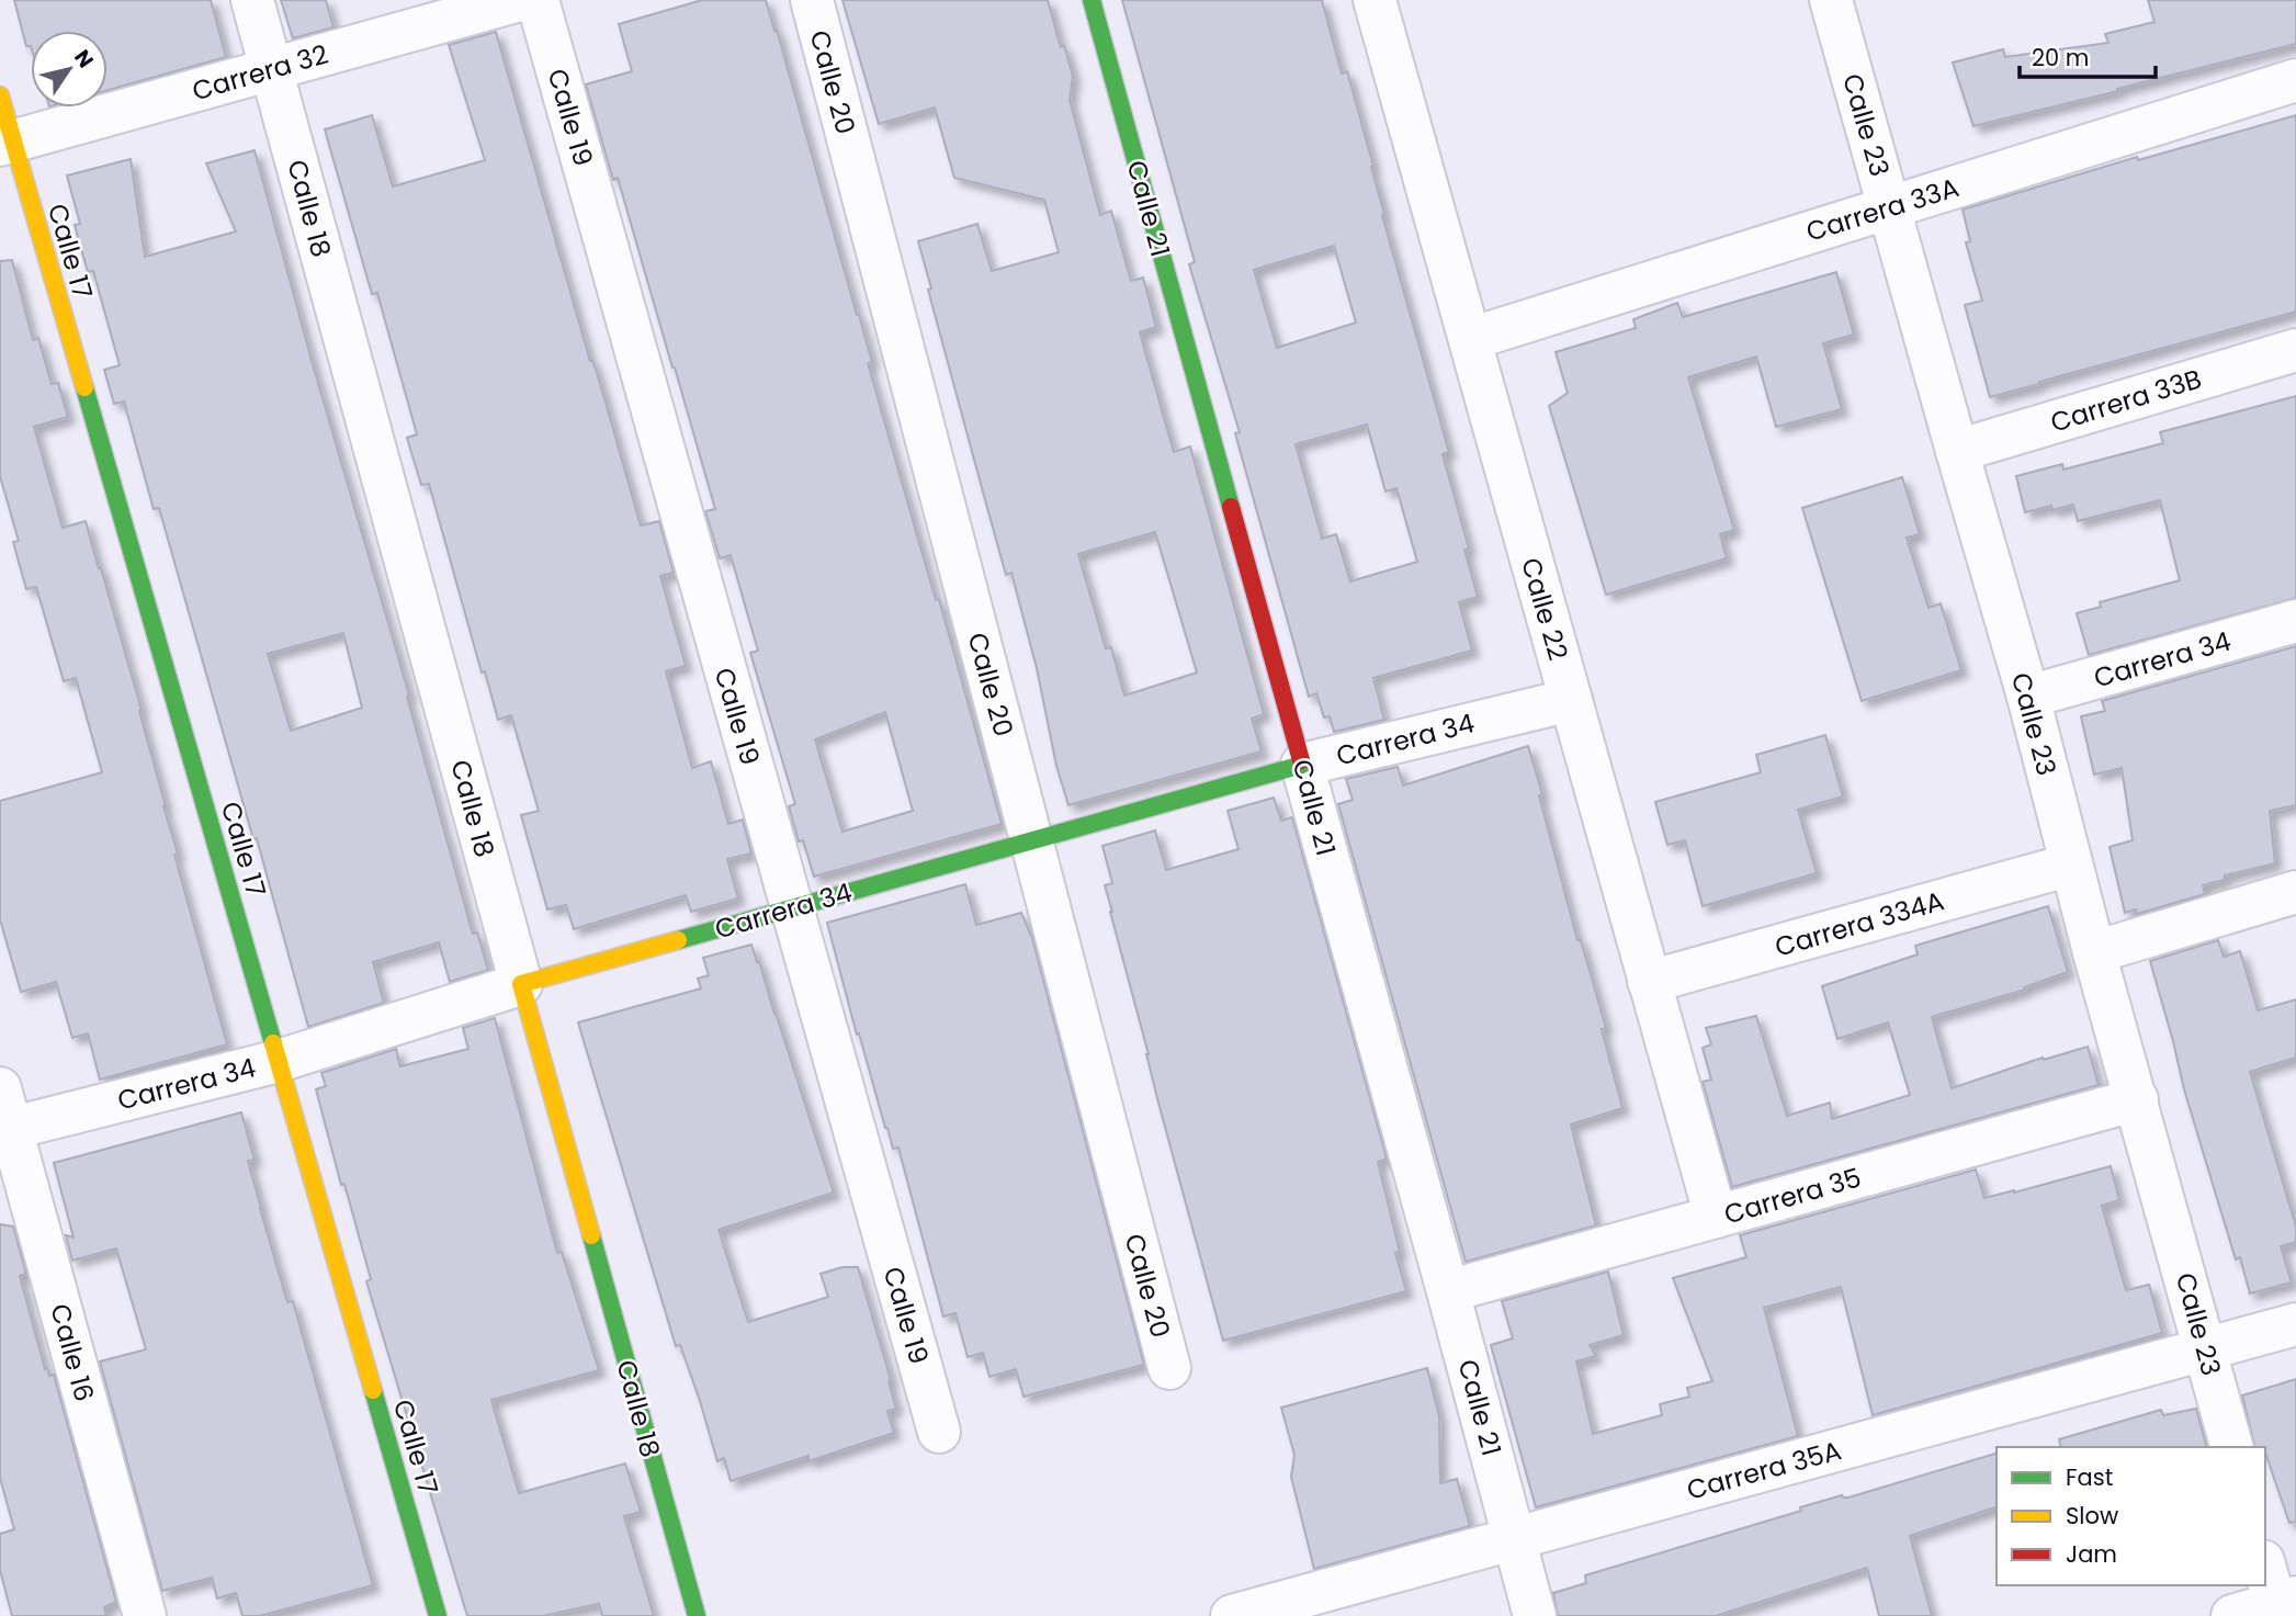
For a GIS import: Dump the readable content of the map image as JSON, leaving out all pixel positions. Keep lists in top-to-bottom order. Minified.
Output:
{"streets":{"street":["Carrera 32","Calle 20","Calle 19","Calle 23","Calle 18","Calle 21","Carrera 33A","Calle 17","Carrera 33B","Calle 22","Carrera 34","Carrera 334A","Carrera 35","Calle 16","Carrera 35A"]},"crossings":[["Carrera 32","Calle 18"],["Carrera 32","Calle 17"],["Calle 20","Carrera 34"],["Calle 19","Carrera 34"],["Calle 23","Carrera 33A"],["Calle 23","Carrera 33B"],["Calle 23","Carrera 34"],["Calle 23","Carrera 334A"],["Calle 23","Carrera 35"],["Calle 23","Carrera 35A"],["Calle 18","Carrera 34"],["Calle 21","Carrera 34"],["Calle 21","Carrera 35"],["Calle 21","Carrera 35A"],["Carrera 33A","Calle 22"],["Calle 17","Carrera 34"],["Calle 22","Carrera 34"],["Calle 22","Carrera 334A"],["Calle 22","Carrera 35"],["Carrera 34","Calle 16"]],"legend":["Fast","Slow","Jam"],"scale_bar":"20 m","north":"top right"}
